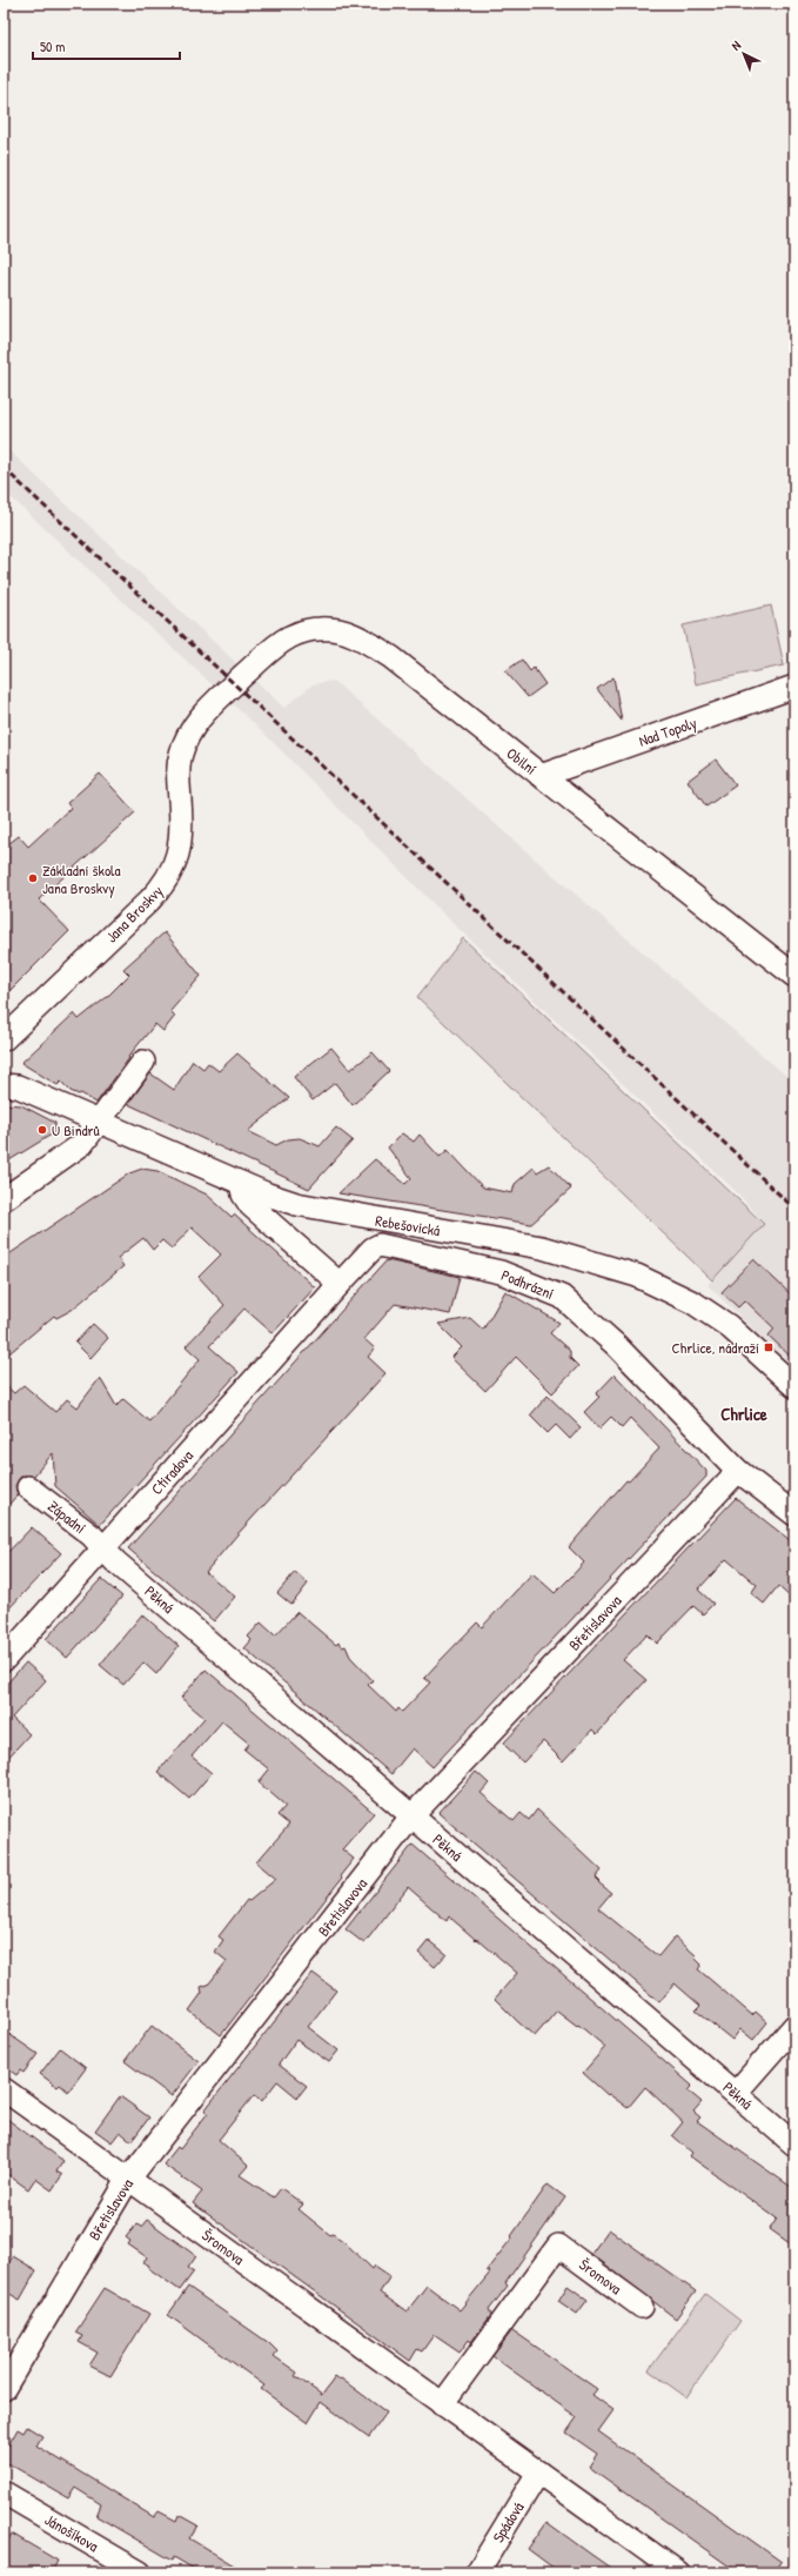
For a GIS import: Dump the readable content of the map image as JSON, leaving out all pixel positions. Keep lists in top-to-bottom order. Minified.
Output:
{"streets":{"street":["Nad Topoly","Obilní","Jana Broskvy","Rebešovická","Podhrázní","Ctiradova","Západní","Pěkná","Břetislavova","Šromova","Spádová","Jánošíkova"]},"crossings":[["Nad Topoly","Obilní"],["Obilní","Jana Broskvy"],["Podhrázní","Ctiradova"],["Podhrázní","Břetislavova"],["Ctiradova","Západní"],["Ctiradova","Pěkná"],["Západní","Pěkná"],["Pěkná","Břetislavova"],["Břetislavova","Šromova"],["Šromova","Spádová"]],"districts":["Chrlice"],"places":{"other":["Základní škola Jana Broskvy","U Bindrů"],"transit":["Chrlice, nádraží"]},"scale_bar":"50 m","north":"top left"}
